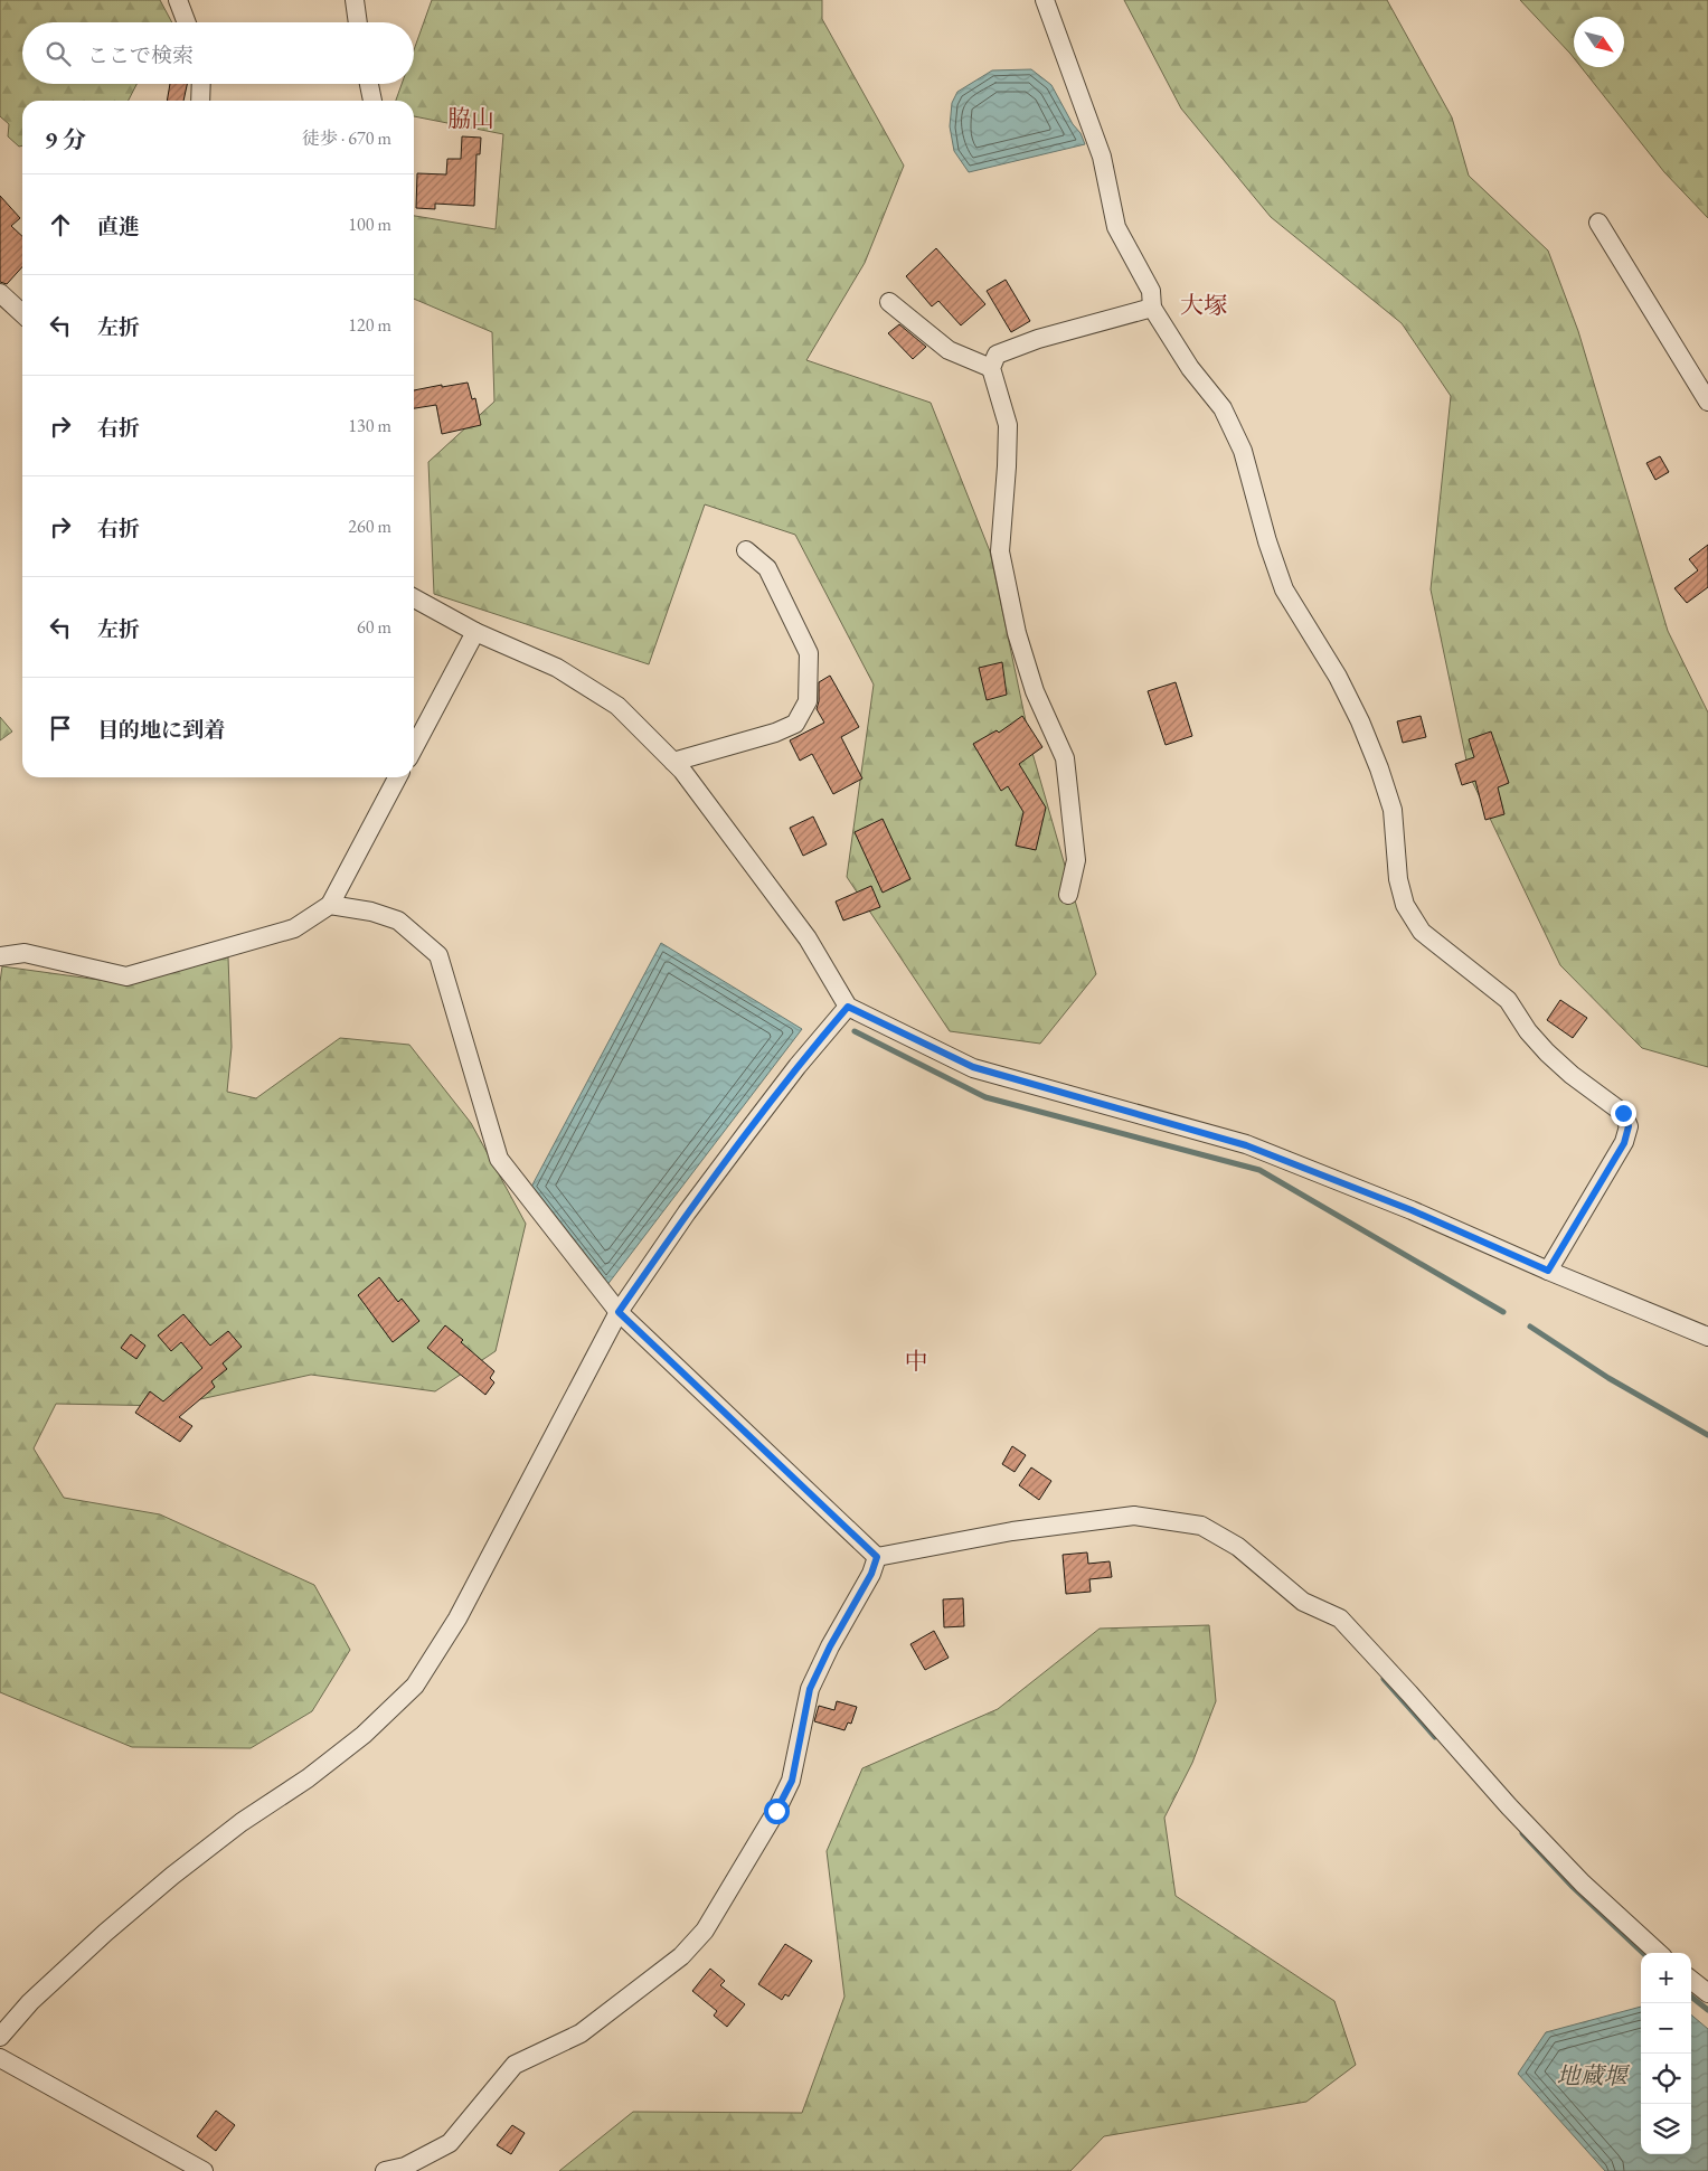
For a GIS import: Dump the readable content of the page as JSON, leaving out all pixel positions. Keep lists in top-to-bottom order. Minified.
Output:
{"districts":["脇山","大塚","中"],"water":["地蔵堰"],"north":"bottom right","page":{"search":"ここで検索","heading":["9 分","徒歩 · 670 m"],"list":[["直進","100 m"],["左折","120 m"],["右折","130 m"],["右折","260 m"],["左折","60 m"],"目的地に到着"],"map_buttons":["+","−"]}}
